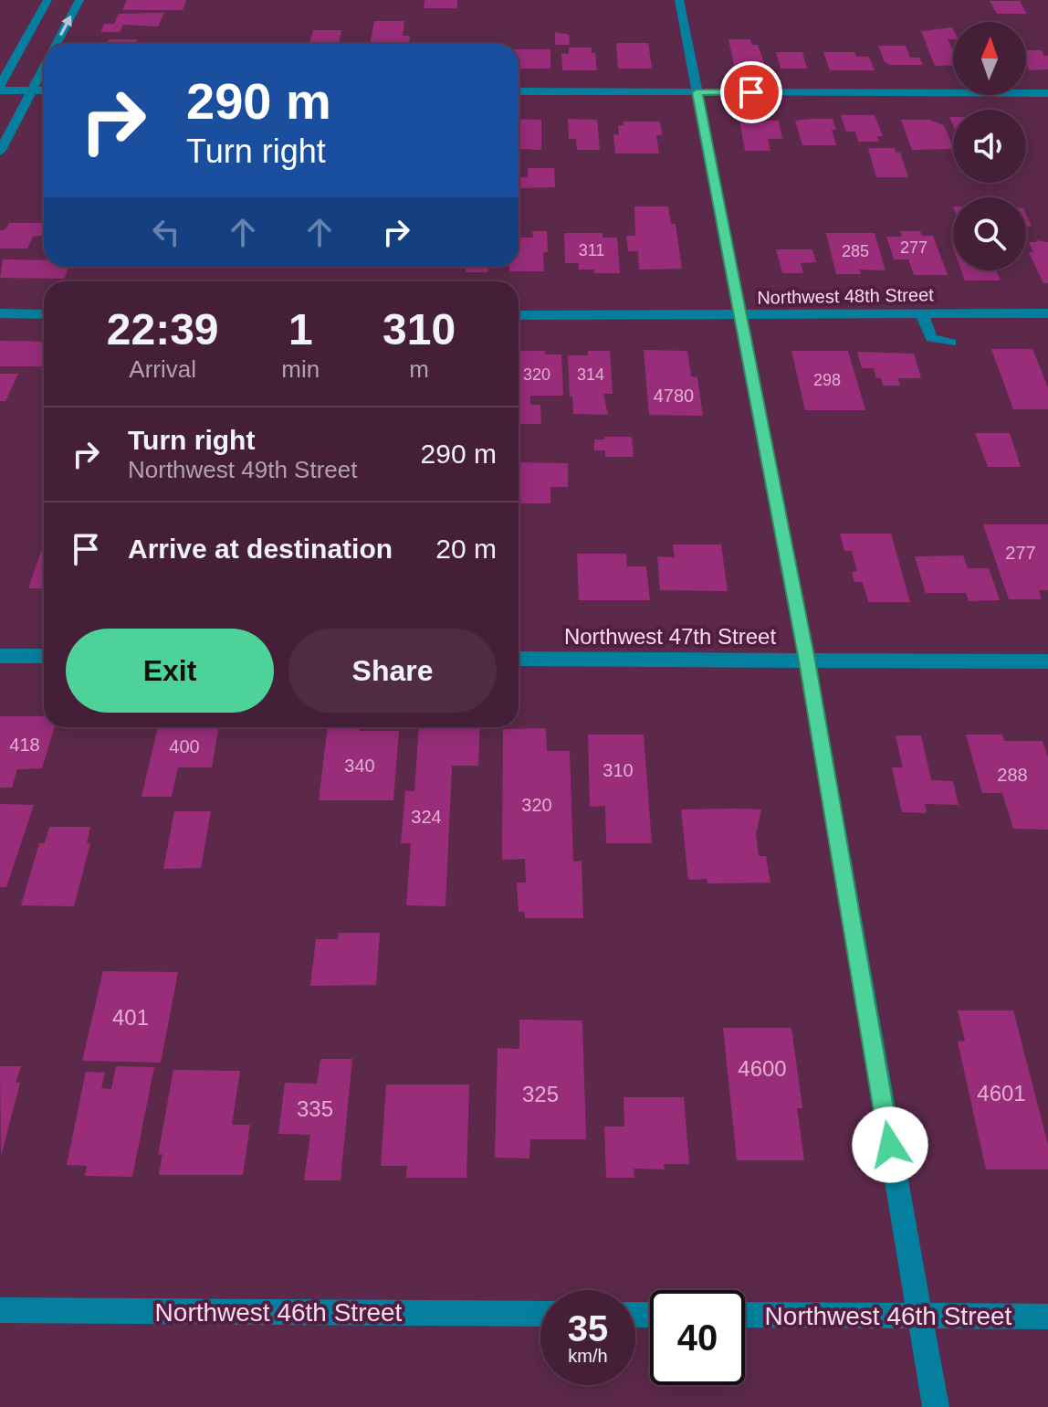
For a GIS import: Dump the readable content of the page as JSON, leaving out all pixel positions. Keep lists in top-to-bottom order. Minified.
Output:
{"streets":{"street":["Northwest 48th Street","Northwest 47th Street","Northwest 46th Street"]},"house_numbers":["277","311","285","320","314","298","4780","277","418","400","340","310","288","320","324","401","4600","4601","325","335"],"north":"top","page":{"turn":["290 m","Turn right"],"eta":["22:39","Arrival","1","min","310","m"],"list":[{"name":"Turn right","note":"Northwest 49th Street","value":"290 m"},{"name":"Arrive at destination","value":"20 m"}],"buttons":["Exit","Share"],"speed":"35 km/h","limit":"40"}}
